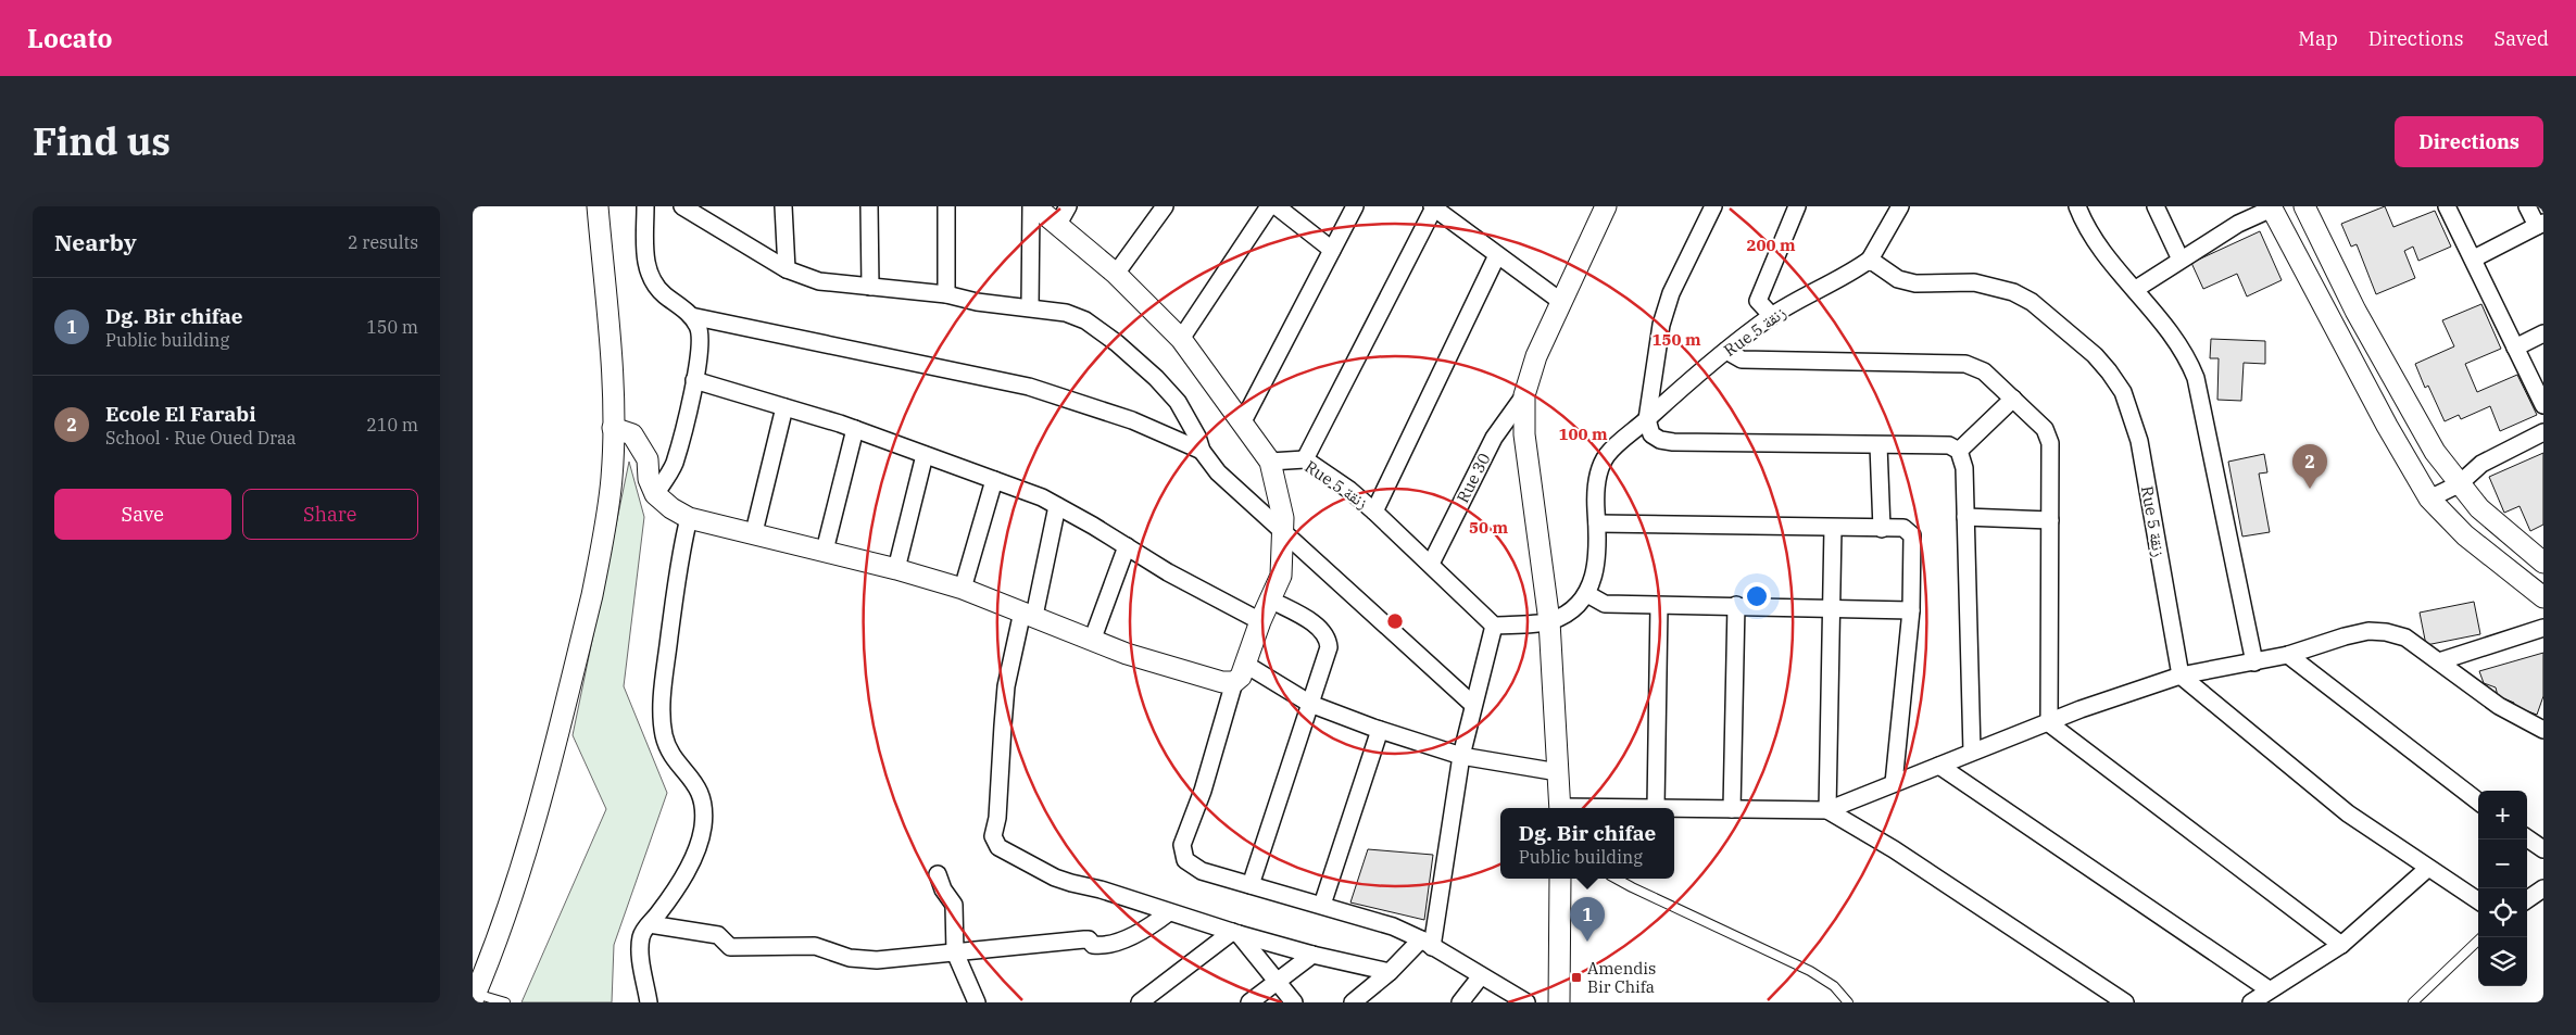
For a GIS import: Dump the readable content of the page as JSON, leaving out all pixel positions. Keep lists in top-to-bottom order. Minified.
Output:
{"streets":{"street":["Rue 5 زنقة","Rue 30"]},"crossings":[["Rue 5 زنقة","Rue 30"]],"places":{"transit":["Amendis Bir Chifa"]},"page":{"header":"Locato","nav":["Map","Directions","Saved"],"title":"Find us","buttons":["Directions",["Save","Share"]],"heading":["Nearby","2 results"],"list":[{"mark":"1","name":"Dg. Bir chifae","note":"Public building","value":"150 m"},{"mark":"2","name":"Ecole El Farabi","note":"School · Rue Oued Draa","value":"210 m"}],"pins":["2","1"],"map_buttons":["+","−"],"popup":["Dg. Bir chifae","Public building"]},"rings":["200 m","150 m","100 m","50 m"]}
